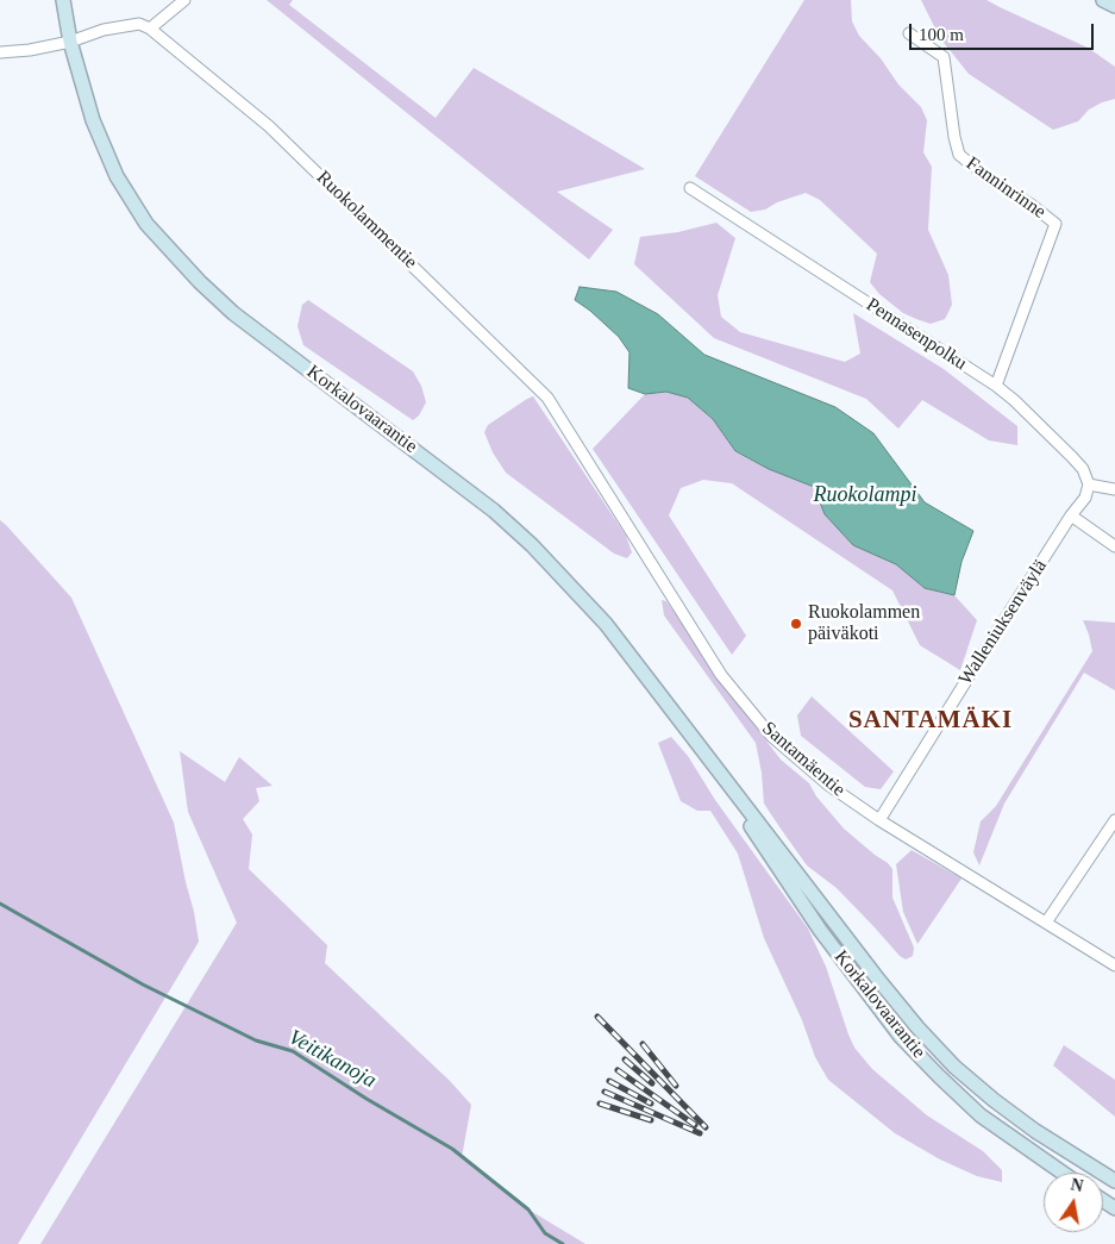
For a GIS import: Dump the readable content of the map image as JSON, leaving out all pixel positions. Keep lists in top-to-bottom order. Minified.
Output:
{"streets":{"street":["Fanninrinne","Ruokolammentie","Pennasenpolku","Korkalovaarantie","Walleniuksenväylä","Santamäentie"]},"crossings":[["Fanninrinne","Pennasenpolku"],["Ruokolammentie","Santamäentie"],["Walleniuksenväylä","Santamäentie"]],"districts":["SANTAMÄKI"],"water":["Ruokolampi","Veitikanoja"],"places":["Ruokolammen päiväkoti"],"scale_bar":"100 m","north":"top"}
